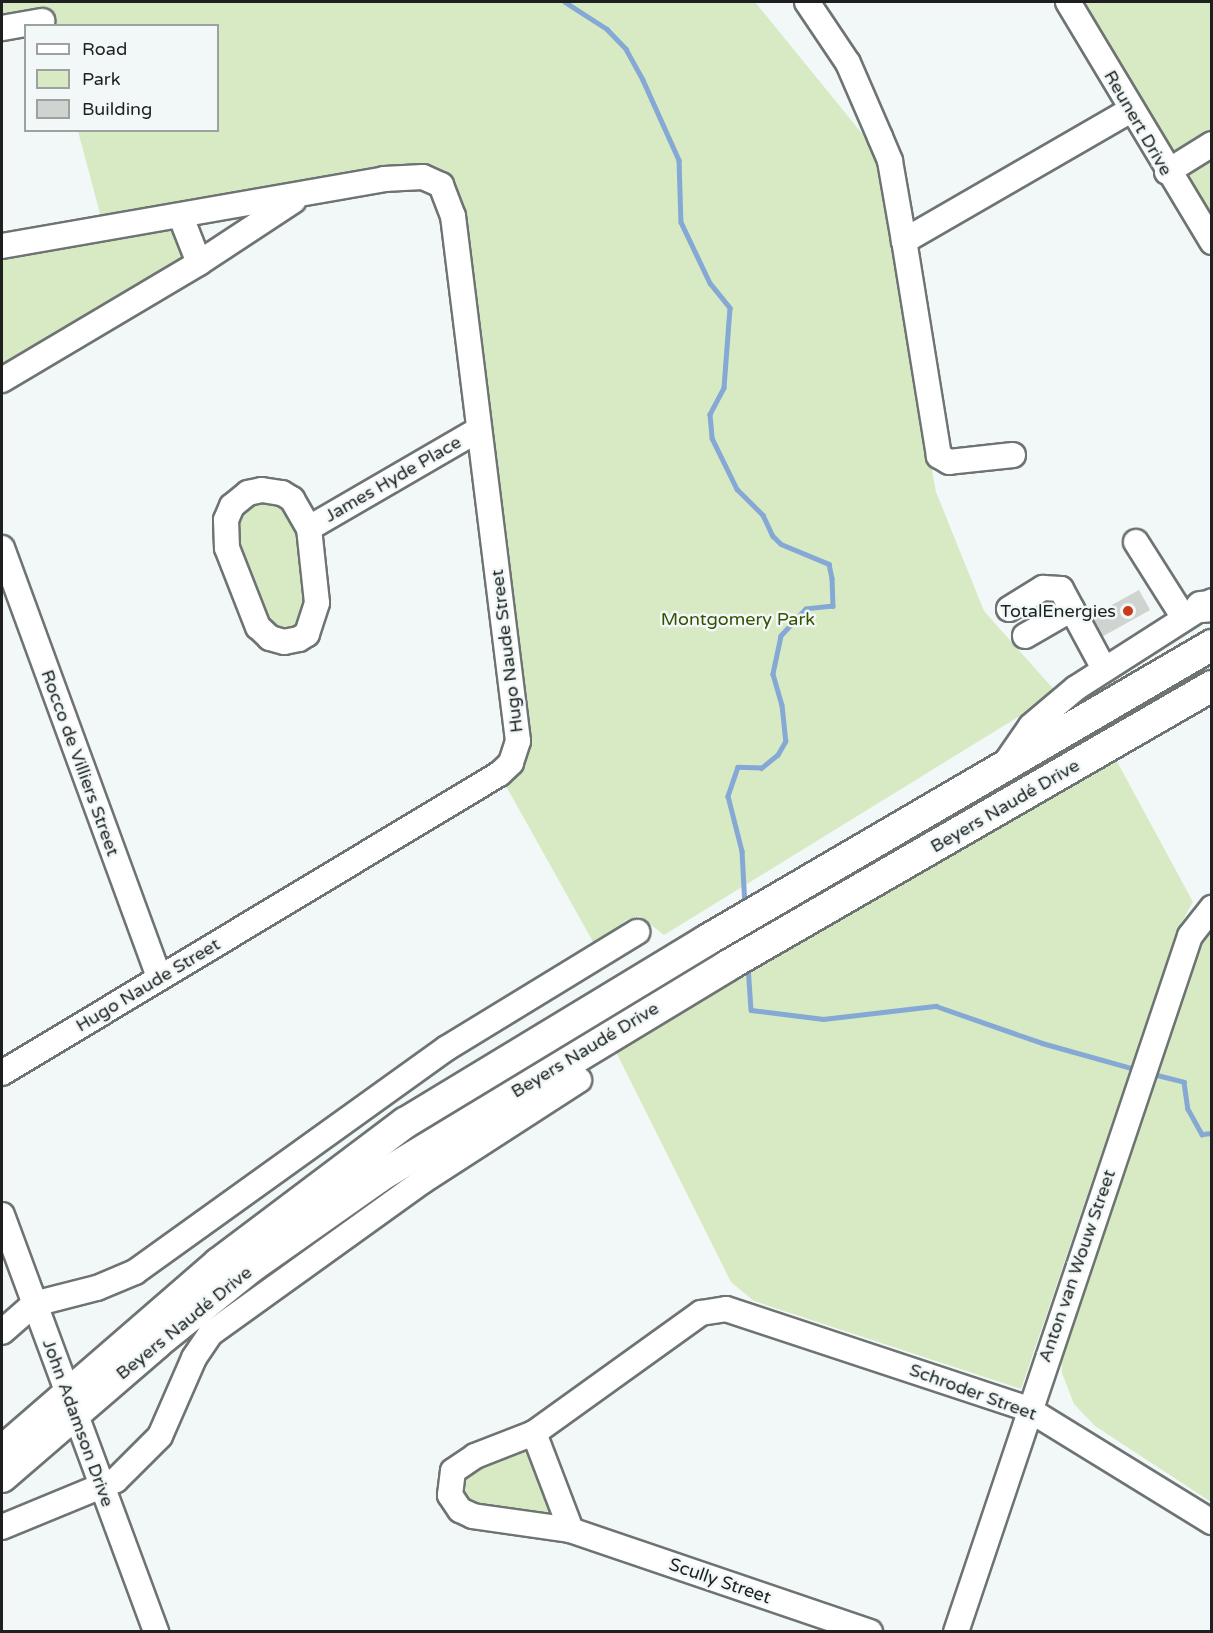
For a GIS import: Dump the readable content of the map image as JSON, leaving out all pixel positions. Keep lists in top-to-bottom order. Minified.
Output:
{"streets":{"main road":["Beyers Naudé Drive"],"street":["Reunert Drive","James Hyde Place","Hugo Naude Street","Rocco de Villiers Street","Anton van Wouw Street","Schroder Street","John Adamson Drive","Scully Street"]},"crossings":[["James Hyde Place","Hugo Naude Street"],["Hugo Naude Street","Rocco de Villiers Street"],["Beyers Naudé Drive","John Adamson Drive"],["Anton van Wouw Street","Schroder Street"],["Schroder Street","Scully Street"]],"parks":["Montgomery Park"],"places":["TotalEnergies"],"legend":["Road","Park","Building"]}
